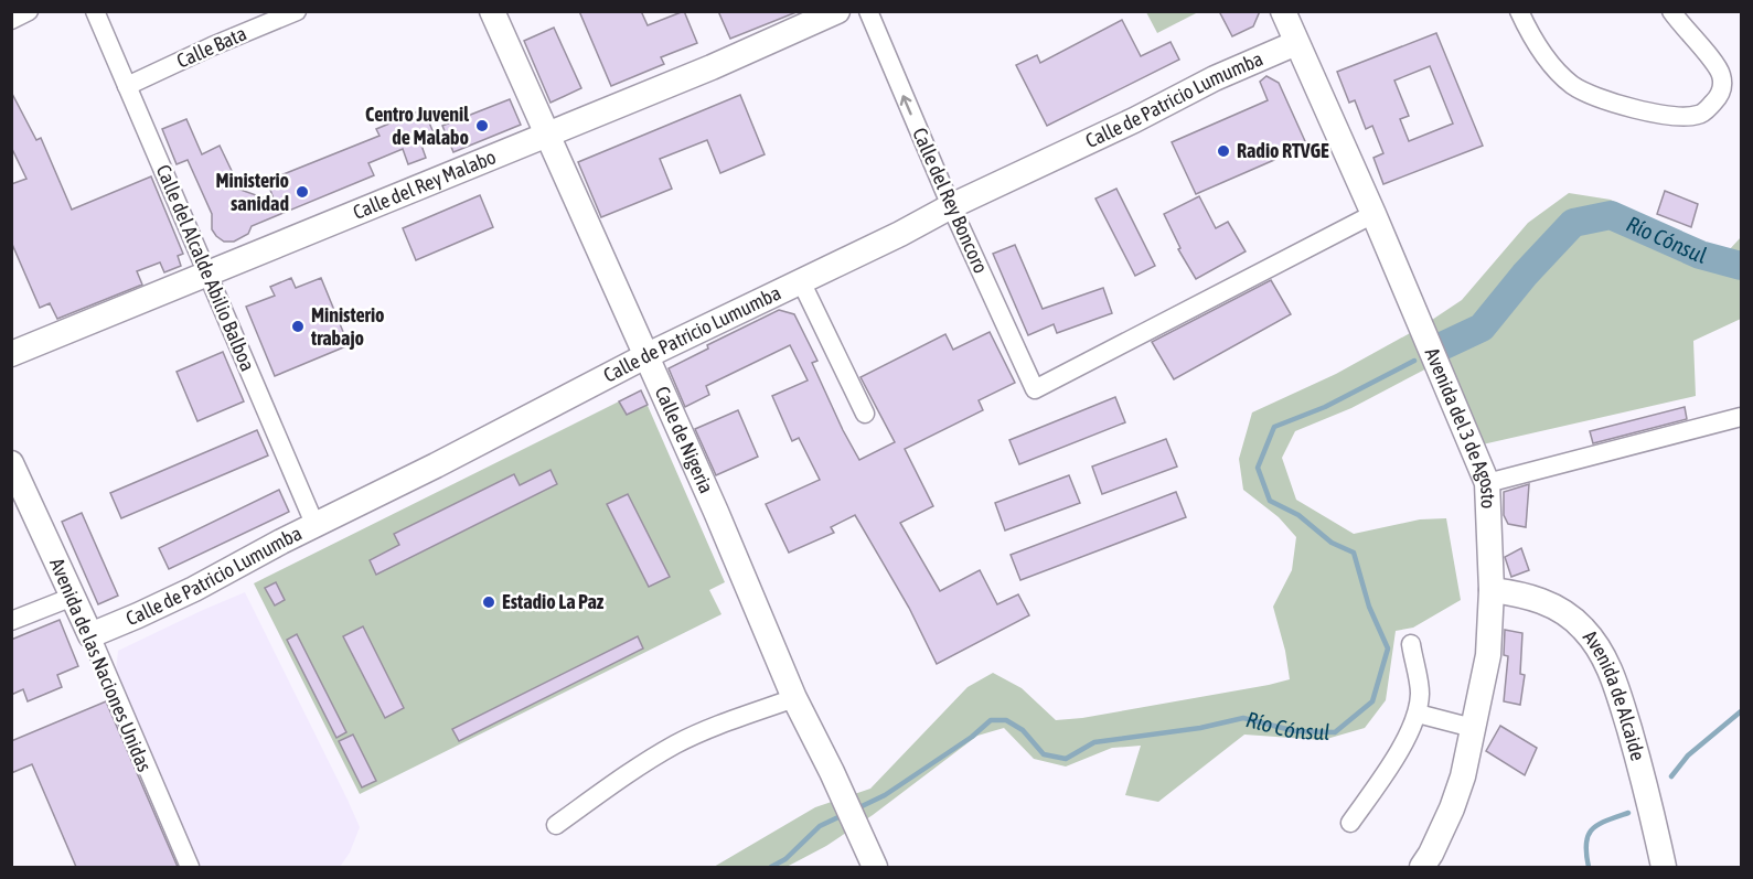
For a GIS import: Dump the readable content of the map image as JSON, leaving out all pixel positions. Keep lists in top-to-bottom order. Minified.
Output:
{"streets":{"street":["Calle Bata","Calle de Patricio Lumumba","Calle del Rey Malabo","Calle del Rey Boncoro","Calle del Alcalde Abilio Balboa","Avenida del 3 de Agosto","Calle de Nigeria","Avenida de las Naciones Unidas","Avenida de Alcaide"]},"crossings":[["Calle Bata","Calle del Alcalde Abilio Balboa"],["Calle de Patricio Lumumba","Calle del Rey Boncoro"],["Calle de Patricio Lumumba","Calle del Alcalde Abilio Balboa"],["Calle de Patricio Lumumba","Avenida del 3 de Agosto"],["Calle de Patricio Lumumba","Calle de Nigeria"],["Calle de Patricio Lumumba","Avenida de las Naciones Unidas"],["Calle del Rey Malabo","Calle del Alcalde Abilio Balboa"],["Calle del Rey Malabo","Calle de Nigeria"],["Calle del Rey Boncoro","Avenida del 3 de Agosto"],["Avenida del 3 de Agosto","Avenida de Alcaide"]],"water":["Río Cónsul"],"places":["Centro Juvenil de Malabo","Radio RTVGE","Ministerio sanidad","Ministerio trabajo","Estadio La Paz"]}
